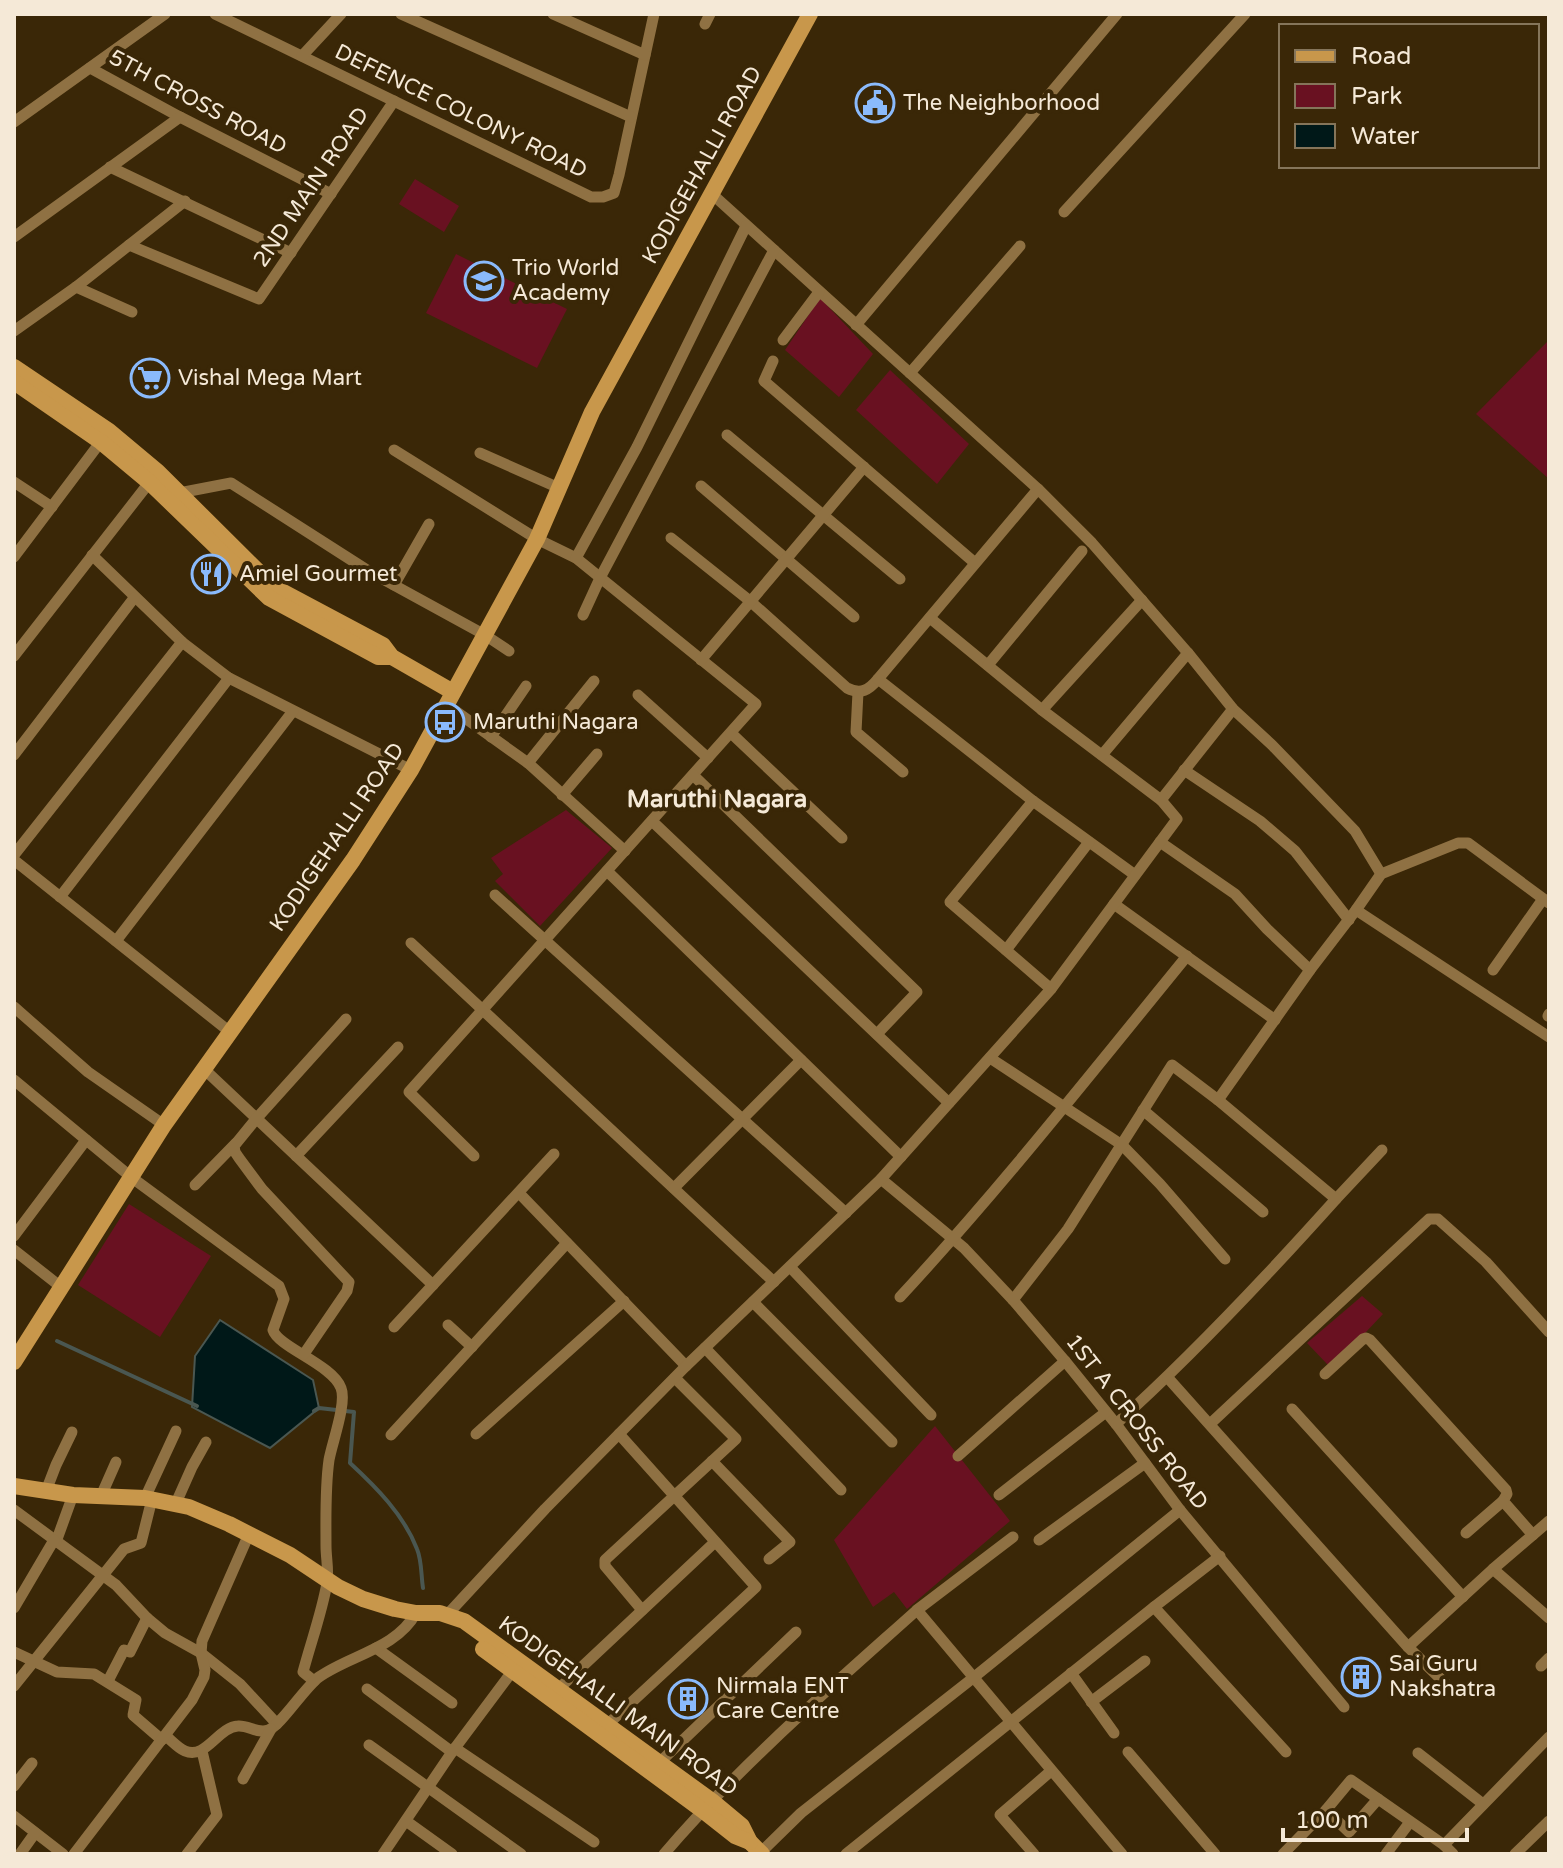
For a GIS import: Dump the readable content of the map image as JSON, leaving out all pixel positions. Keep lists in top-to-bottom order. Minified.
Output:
{"streets":{"street":["5TH CROSS ROAD","DEFENCE COLONY ROAD","KODIGEHALLI ROAD","2ND MAIN ROAD","1ST A CROSS ROAD","KODIGEHALLI MAIN ROAD"]},"crossings":[["5TH CROSS ROAD","2ND MAIN ROAD"],["DEFENCE COLONY ROAD","2ND MAIN ROAD"]],"districts":["Maruthi Nagara"],"places":{"public building":["The Neighborhood"],"school or university":["Trio World Academy"],"supermarket":["Vishal Mega Mart"],"restaurant":["Amiel Gourmet"],"bus stop":["Maruthi Nagara"],"building":["Sai Guru Nakshatra","Nirmala ENT Care Centre"]},"legend":["Road","Park","Water"],"scale_bar":"100 m"}
